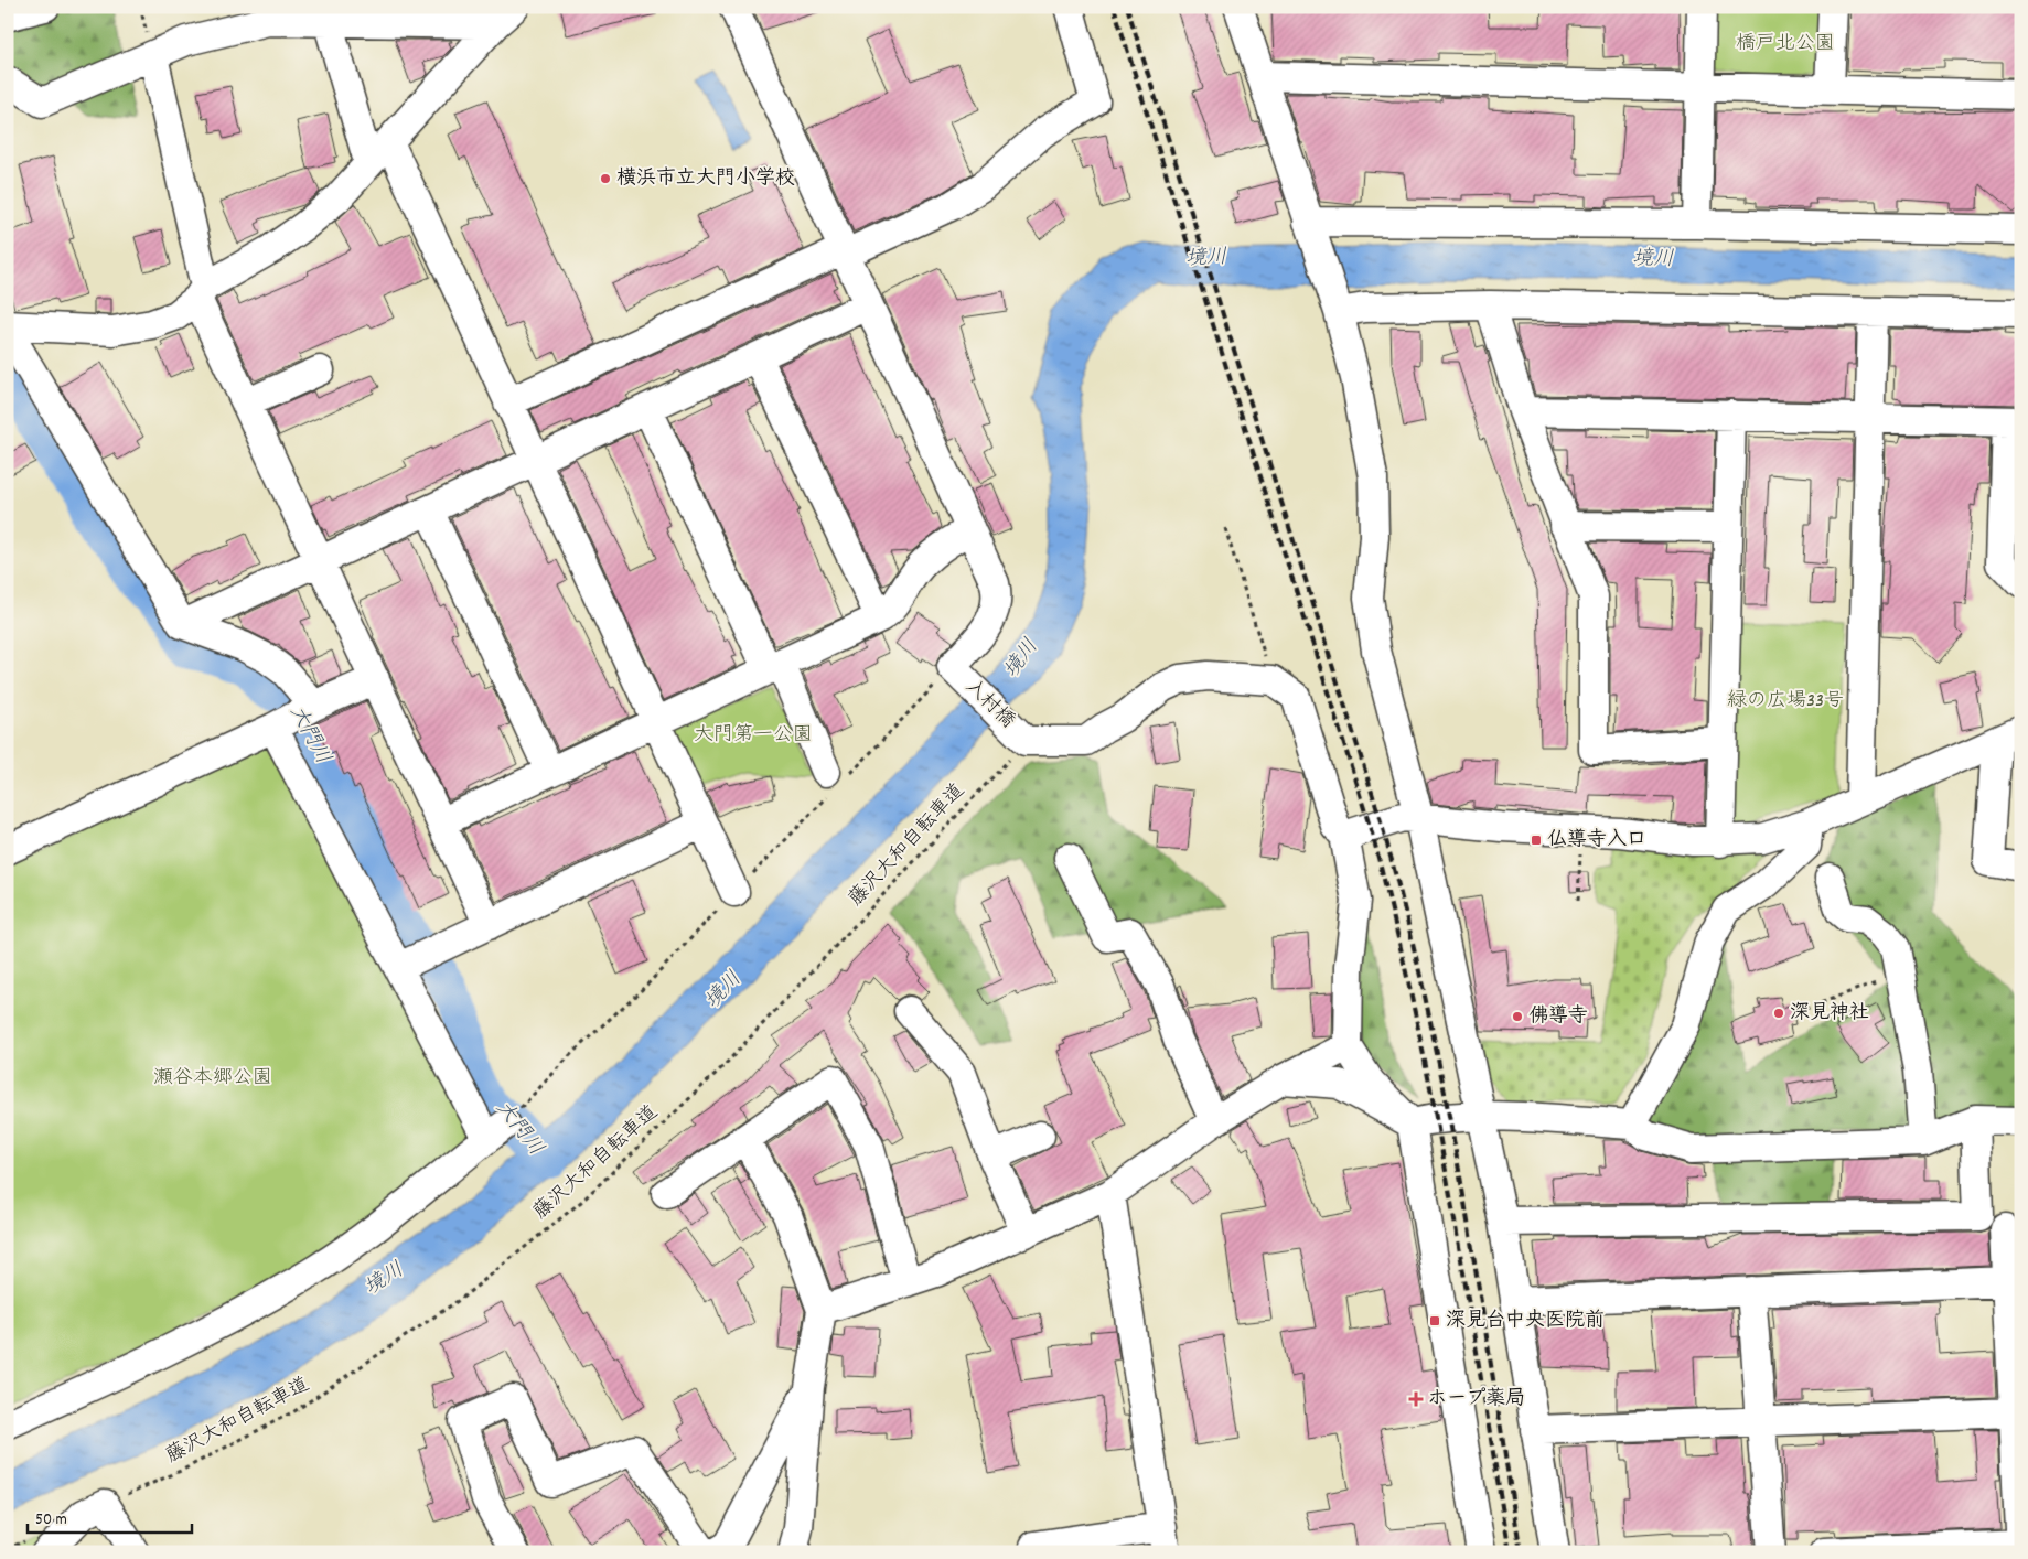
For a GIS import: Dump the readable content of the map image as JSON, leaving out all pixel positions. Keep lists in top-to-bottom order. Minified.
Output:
{"streets":{"street":["入村橋"],"path":["藤沢大和自転車道"]},"crossings":[["入村橋","藤沢大和自転車道"]],"water":["境川","大門川"],"parks":["橋戸北公園","緑の広場33号","大門第一公園","瀬谷本郷公園"],"places":{"other":["横浜市立大門小学校","深見神社","佛導寺"],"transit":["仏導寺入口","深見台中央医院前"],"health":["ホープ薬局"]},"scale_bar":"50 m"}
